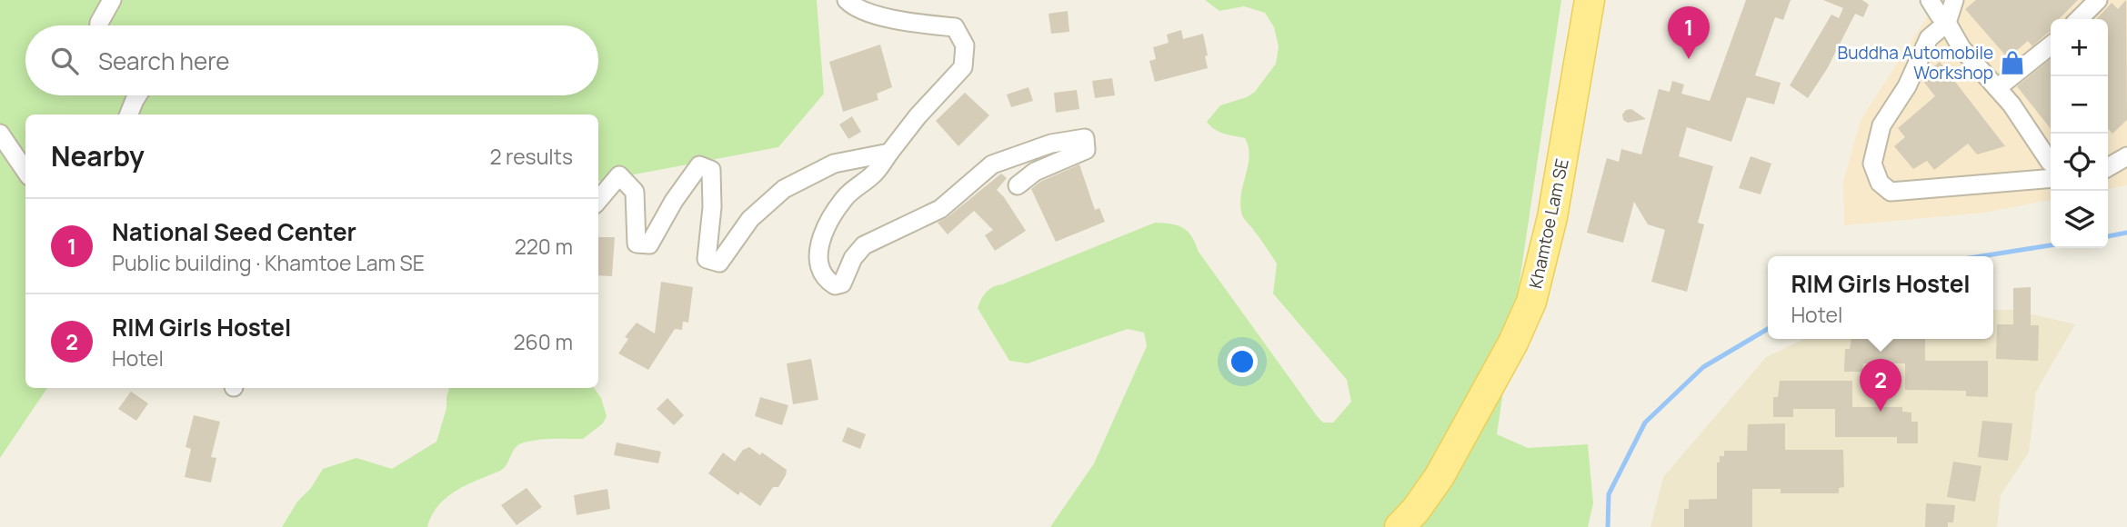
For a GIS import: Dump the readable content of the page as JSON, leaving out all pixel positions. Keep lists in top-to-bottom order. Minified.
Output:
{"streets":{"main road":["Khamtoe Lam SE"]},"places":{"shop":["Buddha Automobile Workshop"]},"page":{"pins":["1","2"],"map_buttons":["+","−"],"search":"Search here","heading":["Nearby","2 results"],"list":[{"mark":"1","name":"National Seed Center","note":"Public building · Khamtoe Lam SE","value":"220 m"},{"mark":"2","name":"RIM Girls Hostel","note":"Hotel","value":"260 m"}],"popup":["RIM Girls Hostel","Hotel"]}}
